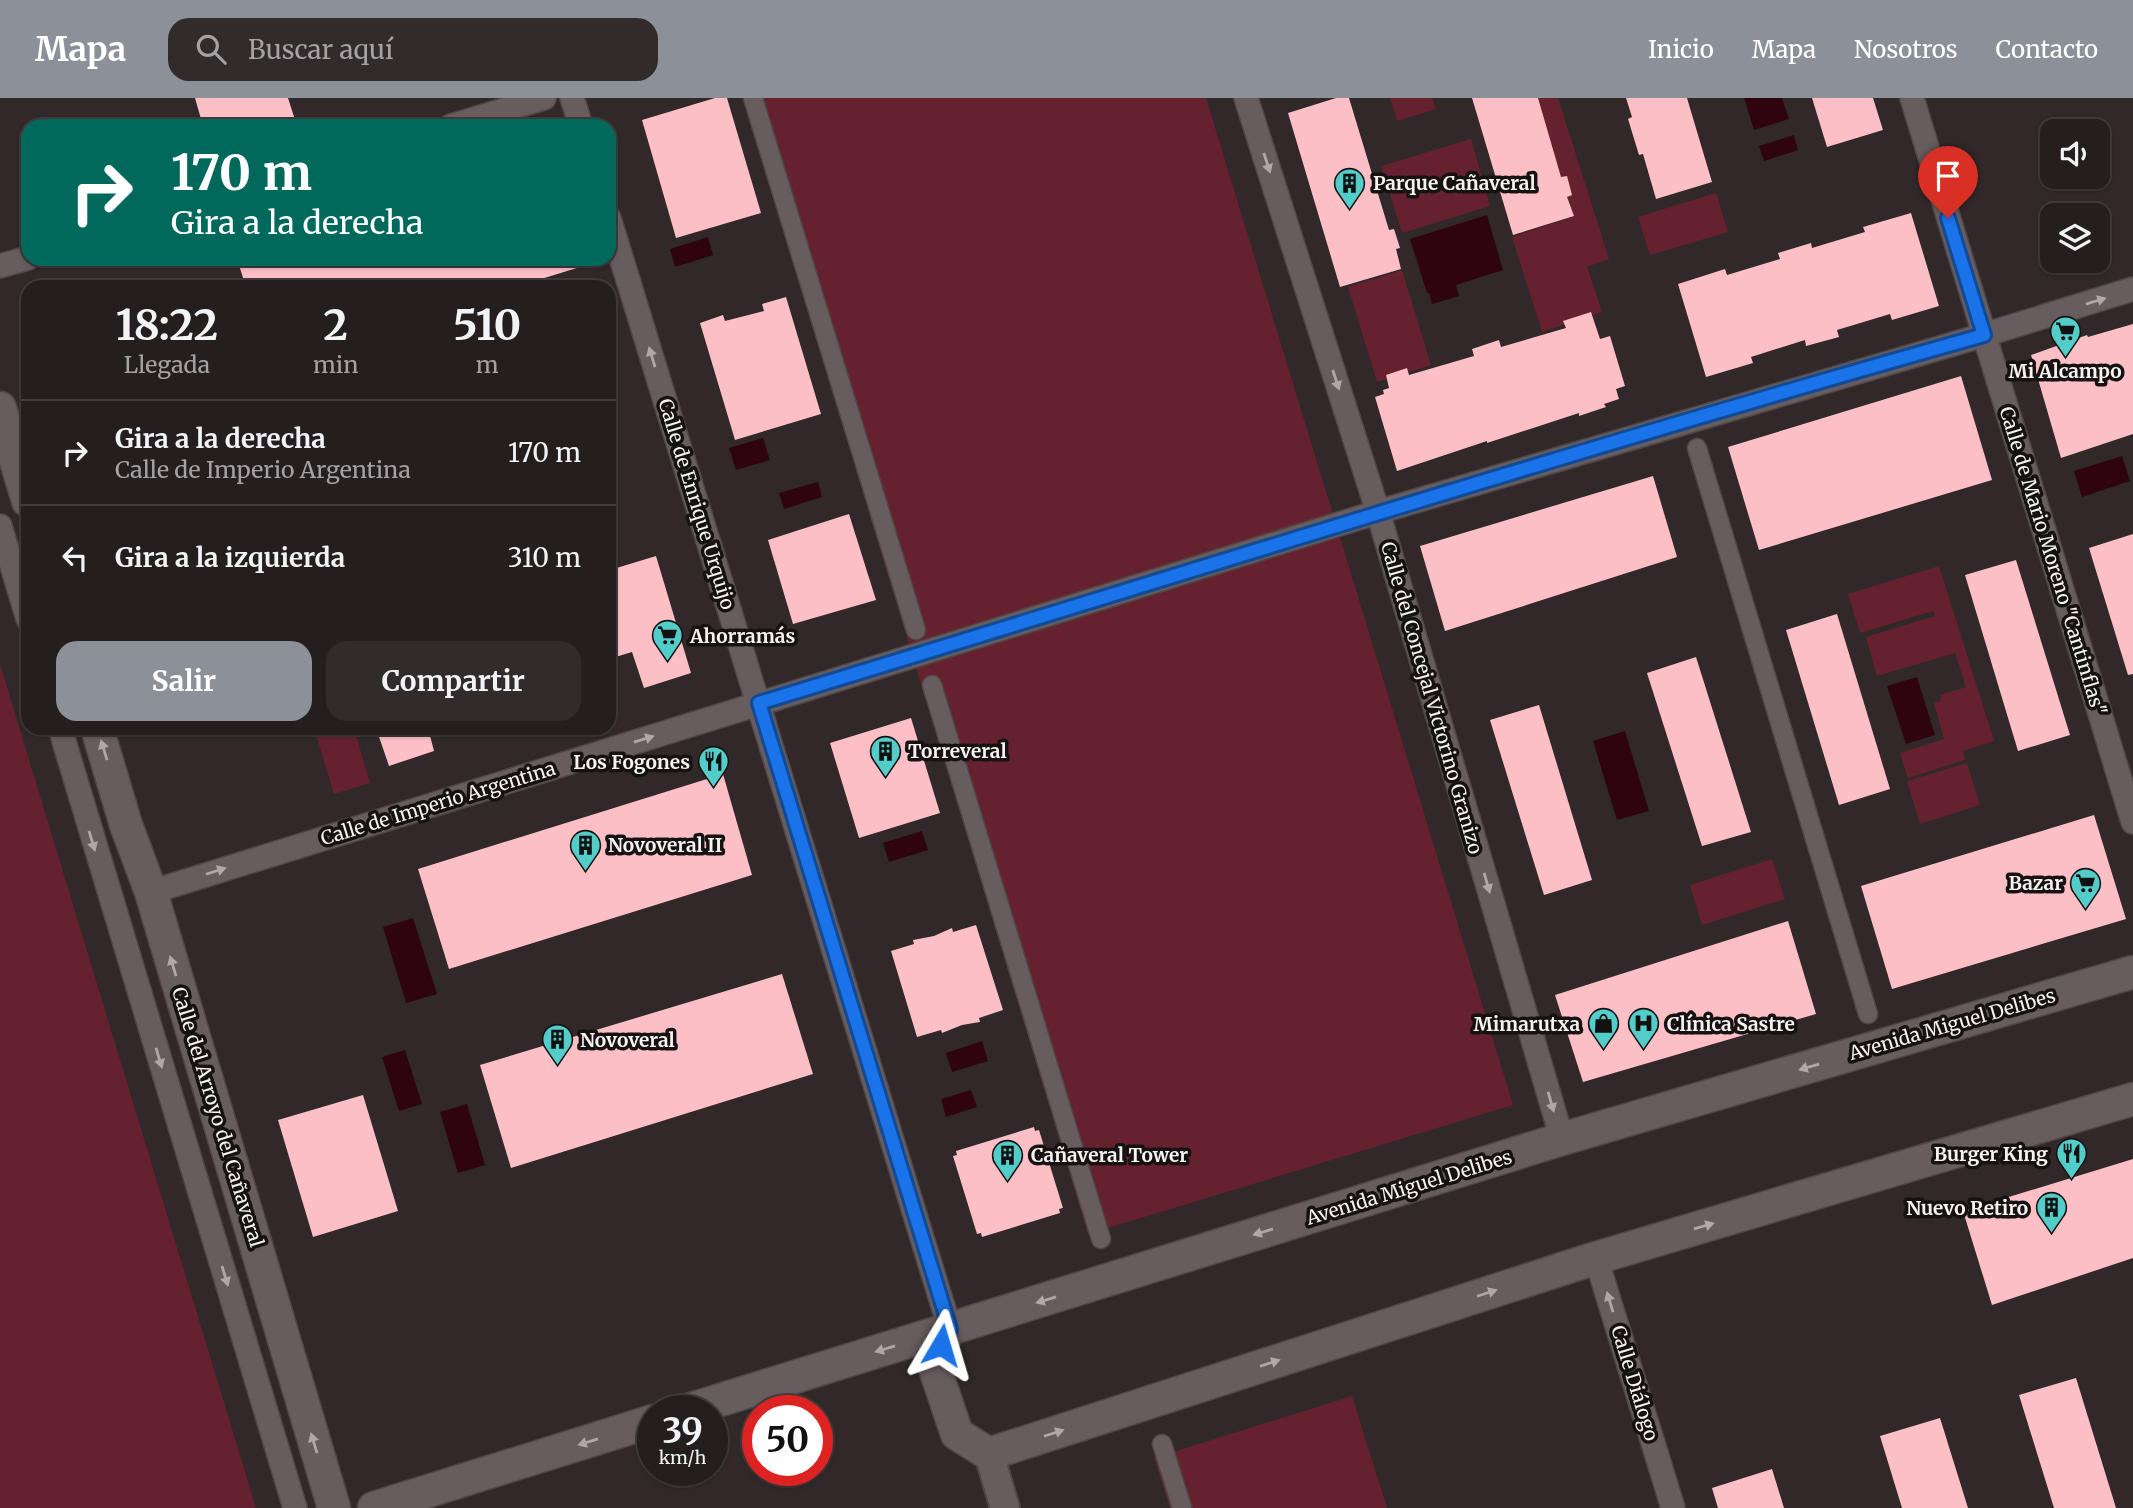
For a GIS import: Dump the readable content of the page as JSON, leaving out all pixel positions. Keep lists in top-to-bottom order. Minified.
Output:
{"streets":{"main road":["Avenida Miguel Delibes","Calle del Arroyo del Cañaveral"],"street":["Calle de Enrique Urquijo","Calle de Mario Moreno \"Cantinflas\"","Calle del Concejal Victorino Granizo","Calle de Imperio Argentina","Calle Diálogo"]},"crossings":[["Calle de Enrique Urquijo","Calle de Imperio Argentina"],["Calle de Enrique Urquijo","Avenida Miguel Delibes"],["Calle de Mario Moreno \"Cantinflas\"","Calle de Imperio Argentina"],["Calle del Concejal Victorino Granizo","Calle de Imperio Argentina"],["Calle del Concejal Victorino Granizo","Avenida Miguel Delibes"],["Calle de Imperio Argentina","Calle del Arroyo del Cañaveral"]],"one_way":["Calle del Concejal Victorino Granizo","Calle de Imperio Argentina","Calle Diálogo"],"places":{"building":["Parque Cañaveral","Torreveral","Novoveral II","Novoveral","Cañaveral Tower","Nuevo Retiro"],"supermarket":["Mi Alcampo","Ahorramás","Bazar"],"restaurant":["Los Fogones","Burger King"],"shop":["Mimarutxa"],"hospital":["Clínica Sastre"]},"page":{"header":"Mapa","search":"Buscar aquí","nav":["Inicio","Mapa","Nosotros","Contacto"],"turn":["170 m","Gira a la derecha"],"eta":["18:22","Llegada","2","min","510","m"],"list":[{"name":"Gira a la derecha","note":"Calle de Imperio Argentina","value":"170 m"},{"name":"Gira a la izquierda","value":"310 m"}],"buttons":["Salir","Compartir"],"speed":"39 km/h","limit":"50"}}
